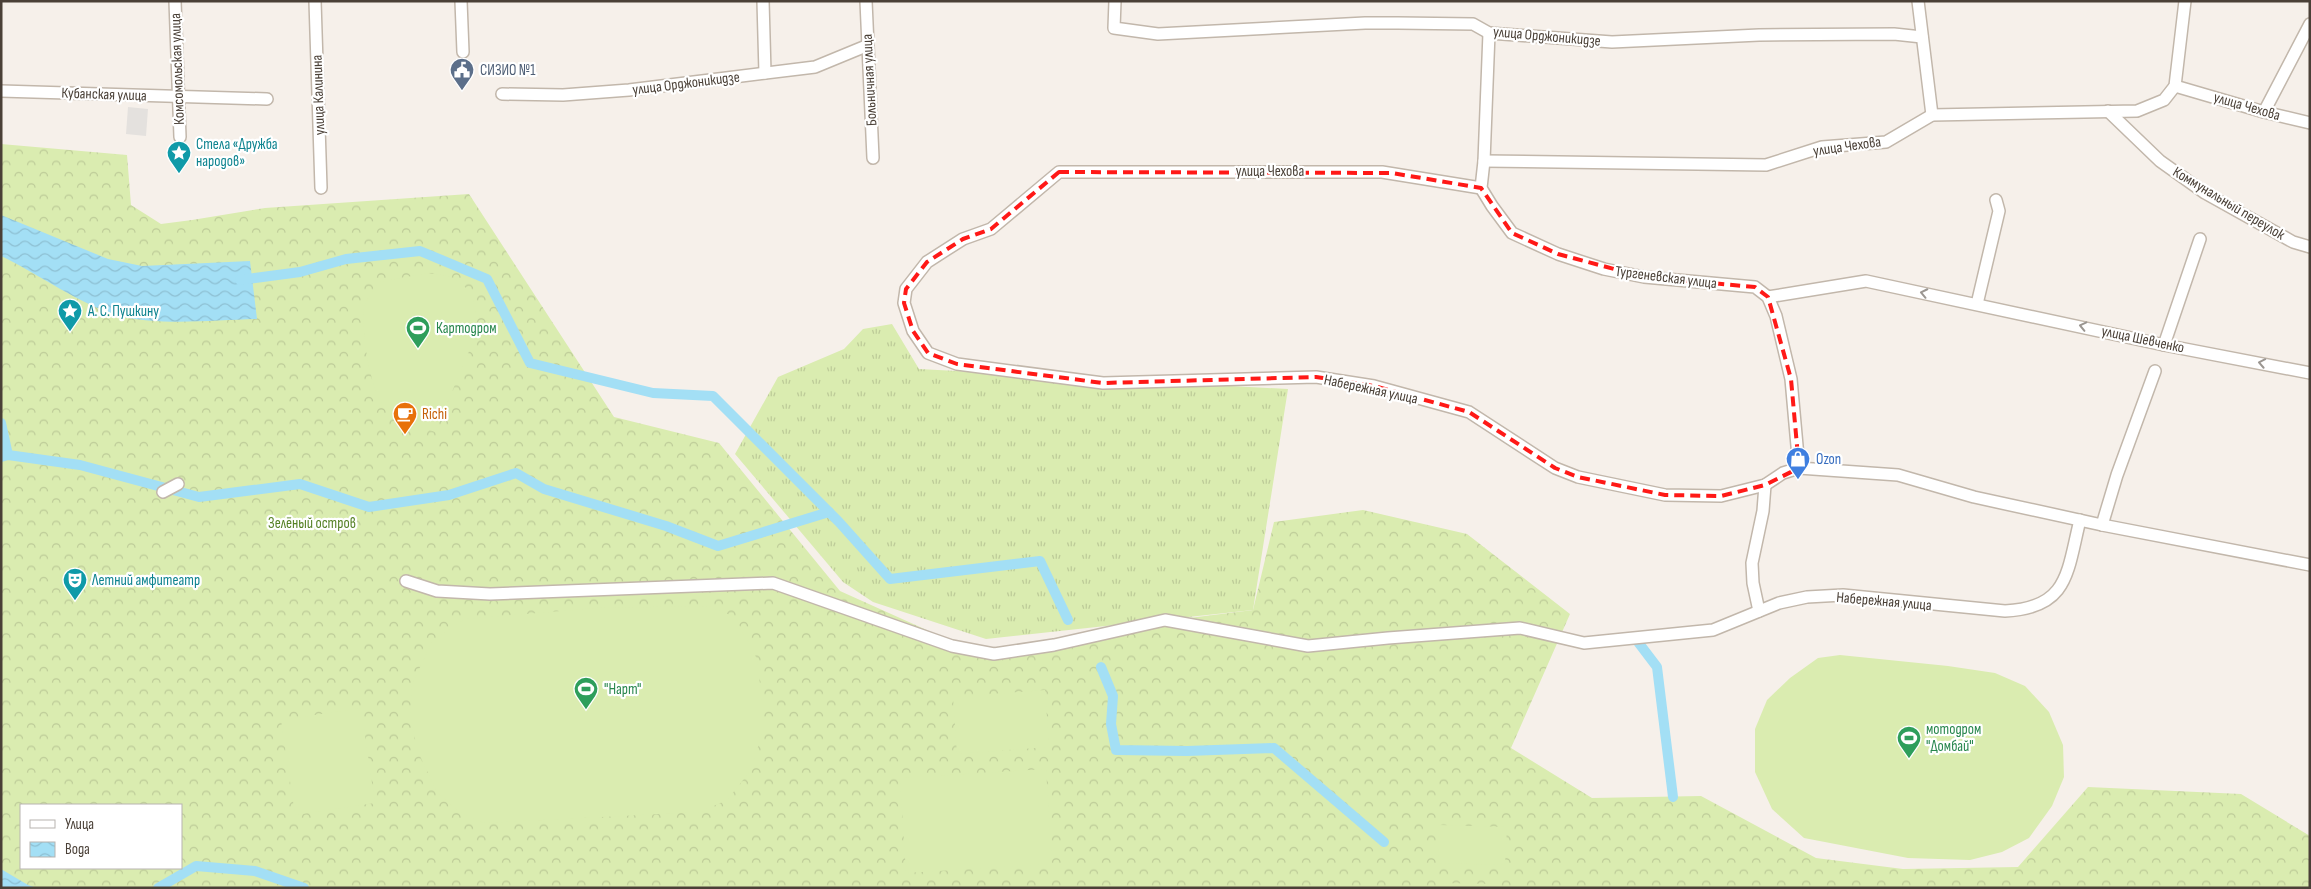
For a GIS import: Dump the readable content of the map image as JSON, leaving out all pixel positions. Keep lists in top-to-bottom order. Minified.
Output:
{"streets":{"street":["улица Орджоникидзе","Комсомольская улица","Больничная улица","Кубанская улица","улица Калинина","улица Чехова","Коммунальный переулок","Тургеневская улица","улица Шевченко","Набережная улица"]},"crossings":[["улица Орджоникидзе","Больничная улица"],["Комсомольская улица","Кубанская улица"],["улица Чехова","Коммунальный переулок"],["улица Чехова","Тургеневская улица"],["улица Чехова","Набережная улица"],["Тургеневская улица","улица Шевченко"]],"one_way":["улица Шевченко"],"parks":["Зелёный остров"],"places":{"public building":["СИЗИО №1"],"place":["Стела «Дружба народов»","А. С. Пушкину"],"sports":["Картодром","\"Нарт\"","мотодром \"Домбай\""],"cafe":["Richi"],"shop":["Ozon"],"theatre":["Летний амфитеатр"]},"legend":["Улица","Вода"]}
